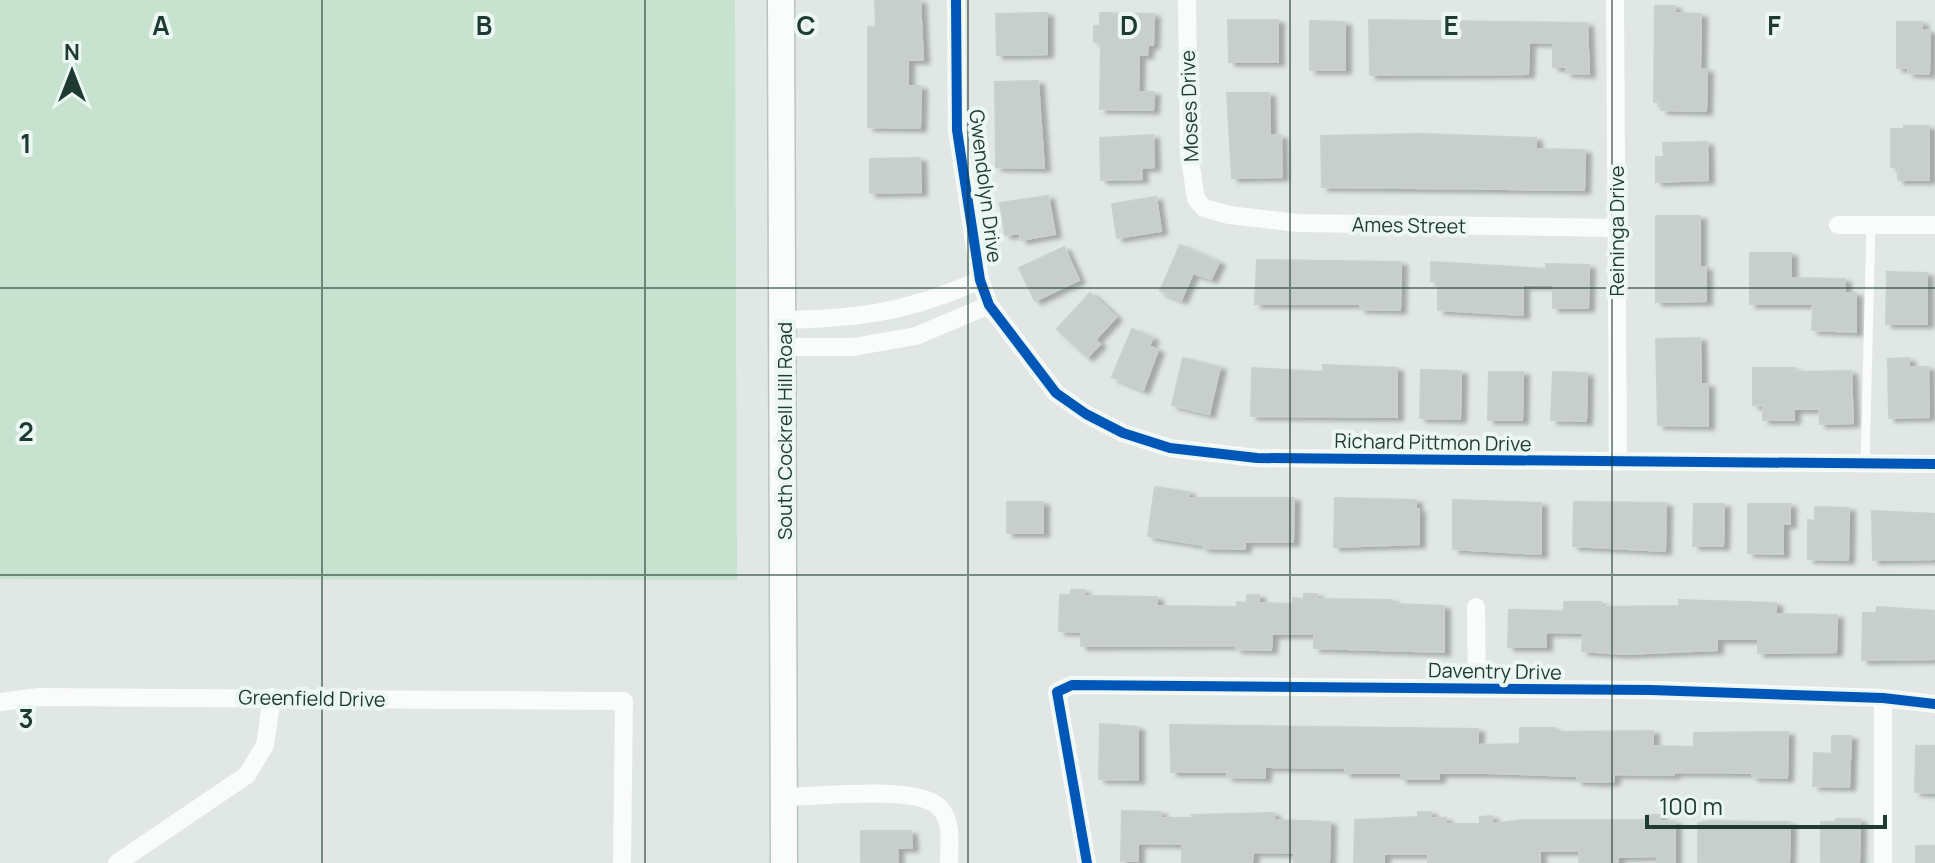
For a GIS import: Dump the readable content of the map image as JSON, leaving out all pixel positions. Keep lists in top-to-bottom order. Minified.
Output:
{"streets":{"main road":["South Cockrell Hill Road"],"street":["Moses Drive","Gwendolyn Drive","Ames Street","Reininga Drive","Richard Pittmon Drive","Daventry Drive","Greenfield Drive"]},"crossings":[["Moses Drive","Ames Street"],["Gwendolyn Drive","Richard Pittmon Drive"],["Ames Street","Reininga Drive"],["Reininga Drive","Richard Pittmon Drive"]],"scale_bar":"100 m","north":"top","grid":{"columns":["A","B","C","D","E","F"],"rows":["1","2","3"]}}
